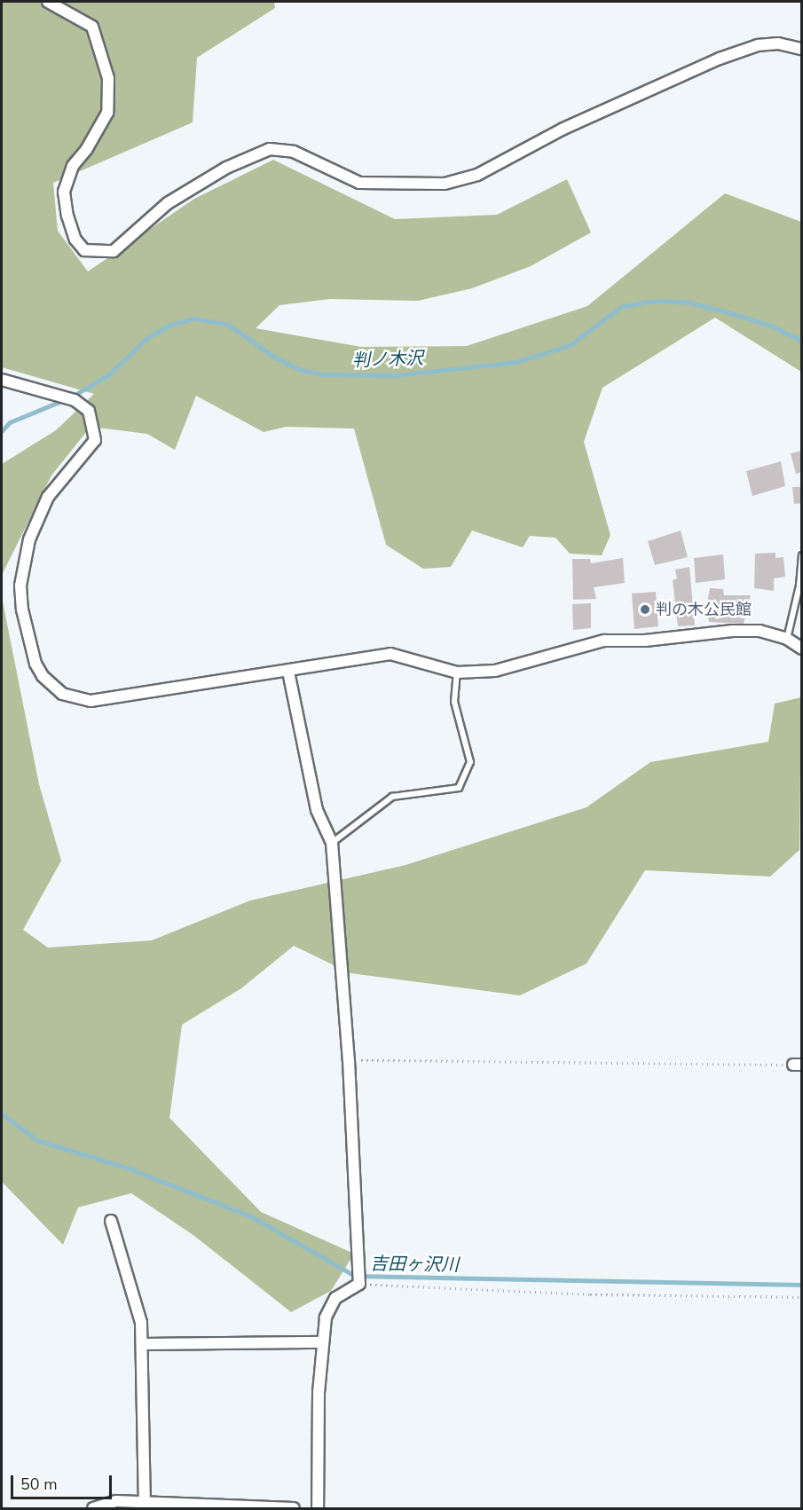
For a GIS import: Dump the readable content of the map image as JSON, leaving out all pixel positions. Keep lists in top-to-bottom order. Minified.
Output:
{"water":["判ノ木沢","吉田ヶ沢川"],"places":["判の木公民館"],"scale_bar":"50 m"}
